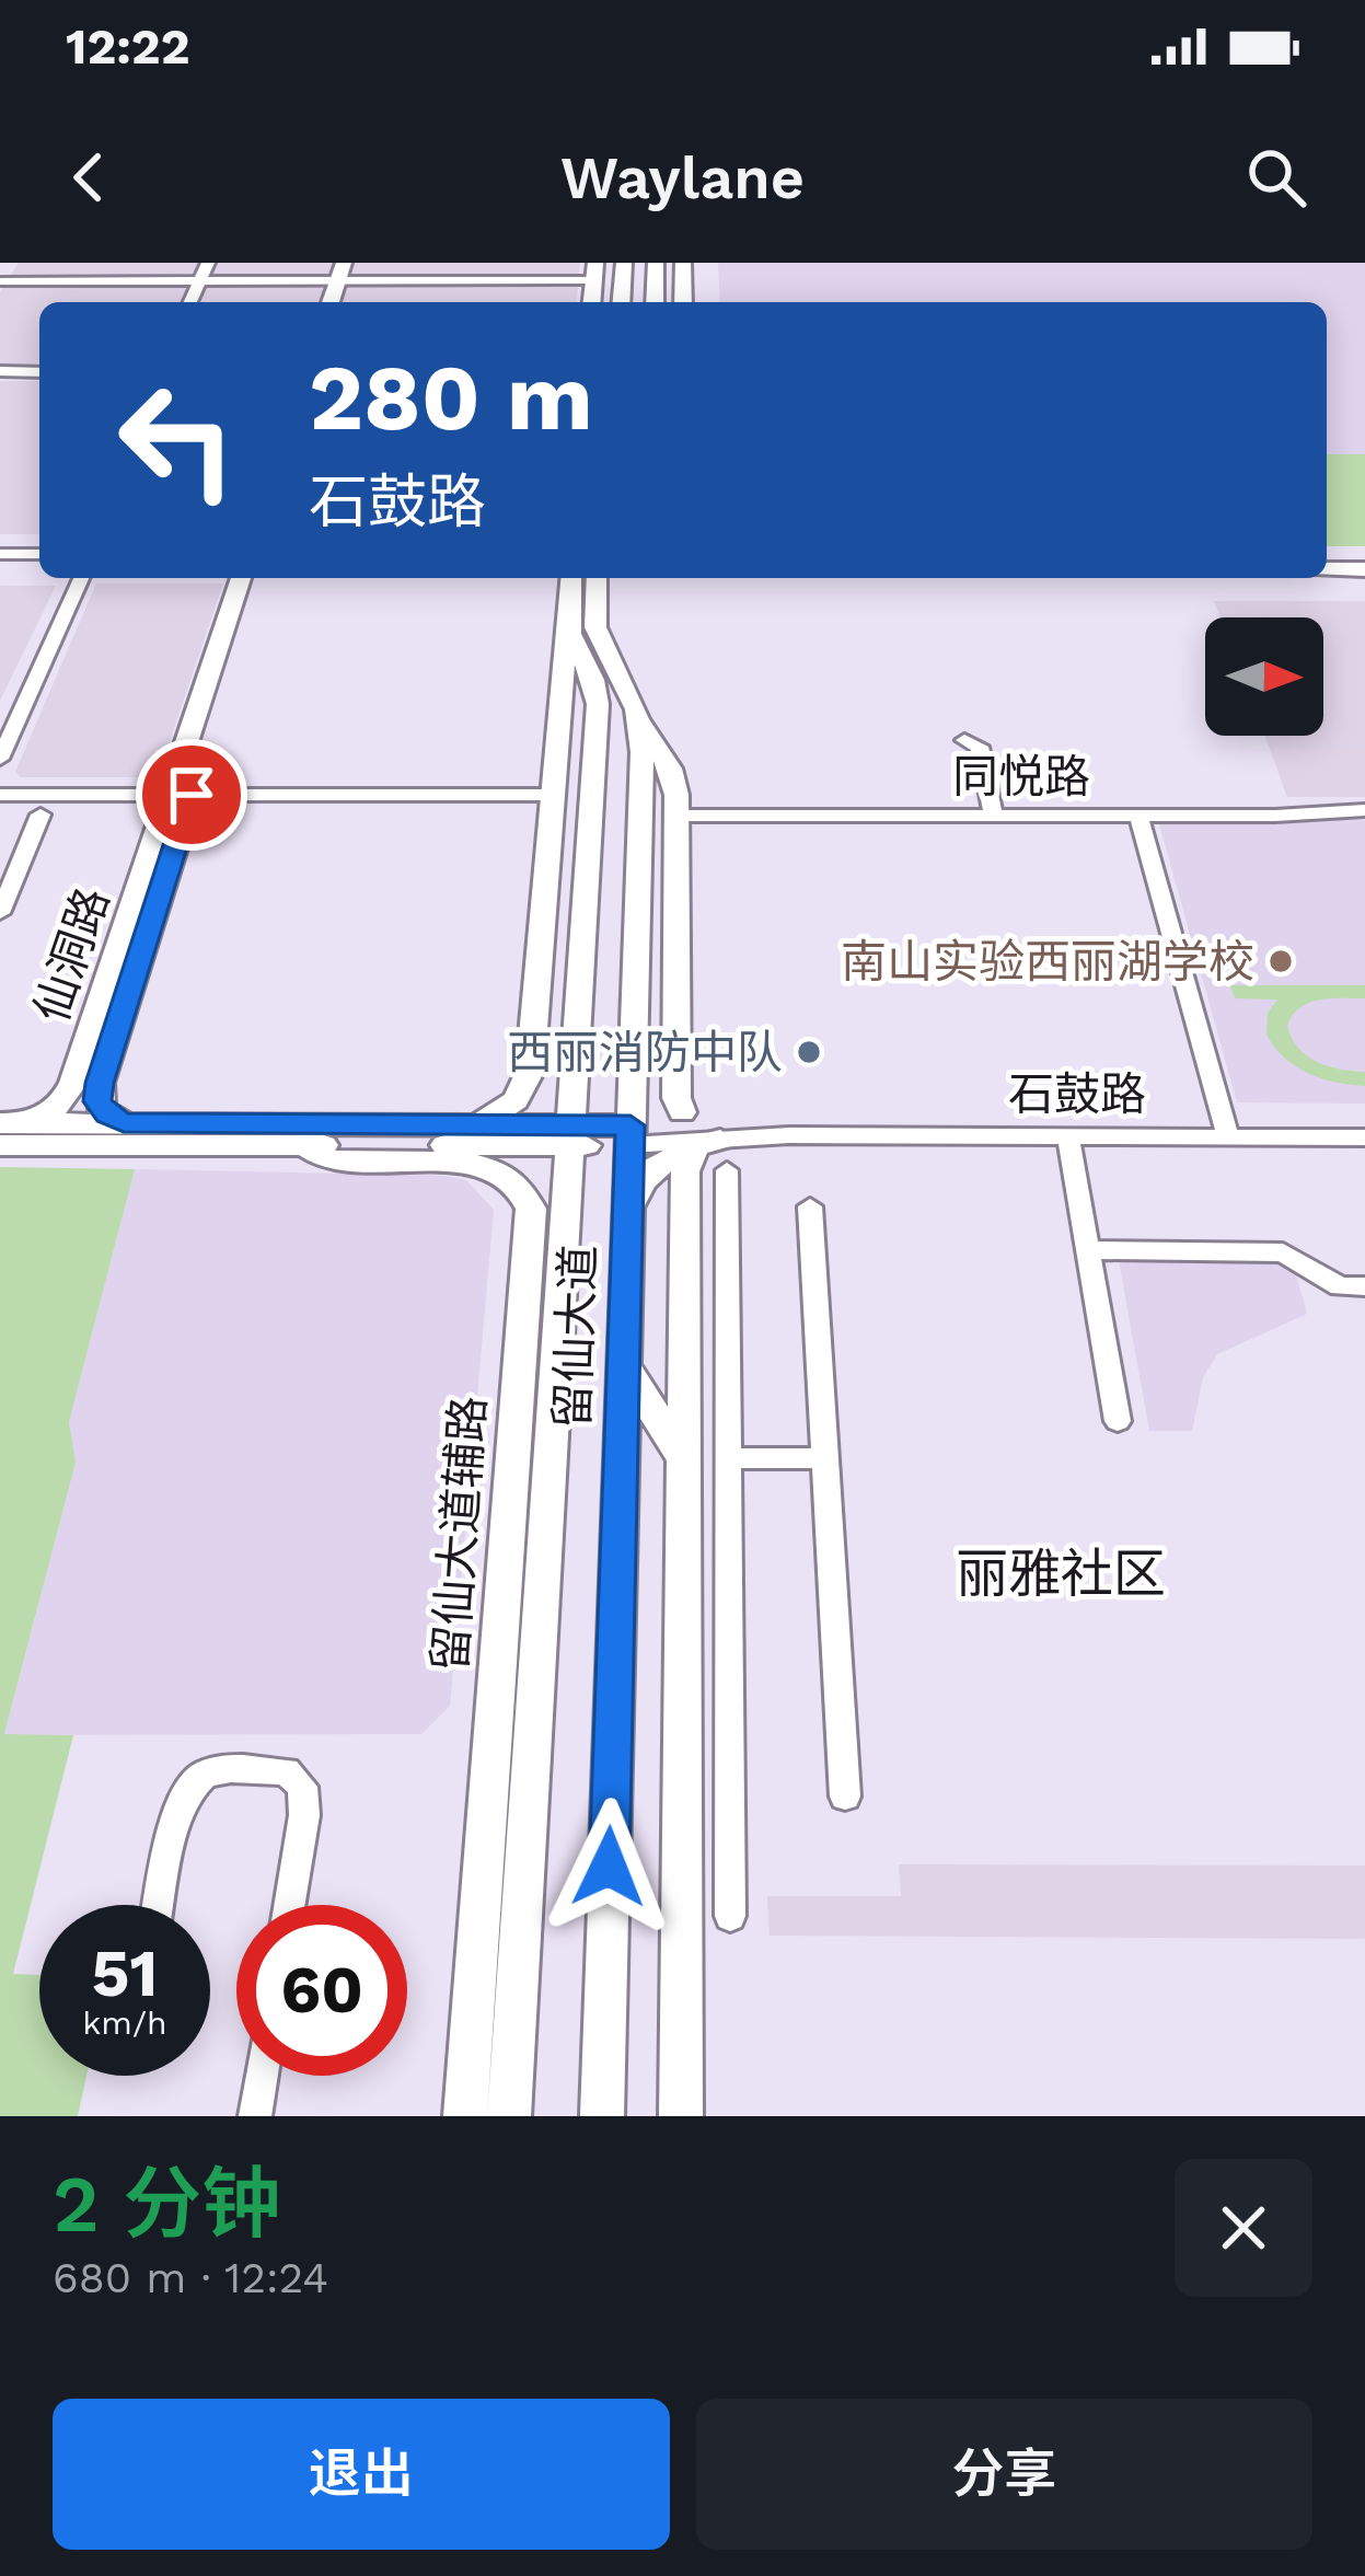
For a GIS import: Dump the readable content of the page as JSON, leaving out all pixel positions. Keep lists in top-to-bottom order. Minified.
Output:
{"streets":{"main road":["仙洞路","石鼓路","留仙大道","留仙大道辅路"],"street":["同悦路"]},"crossings":[["仙洞路","石鼓路"],["石鼓路","留仙大道"],["石鼓路","留仙大道辅路"]],"districts":["丽雅社区"],"places":["南山实验西丽湖学校","西丽消防中队"],"north":"right","page":{"status":"12:22","header":"Waylane","turn":["280 m","石鼓路"],"speed":"51 km/h","limit":"60","heading":["2 分钟","680 m · 12:24"],"buttons":["退出","分享"]}}
